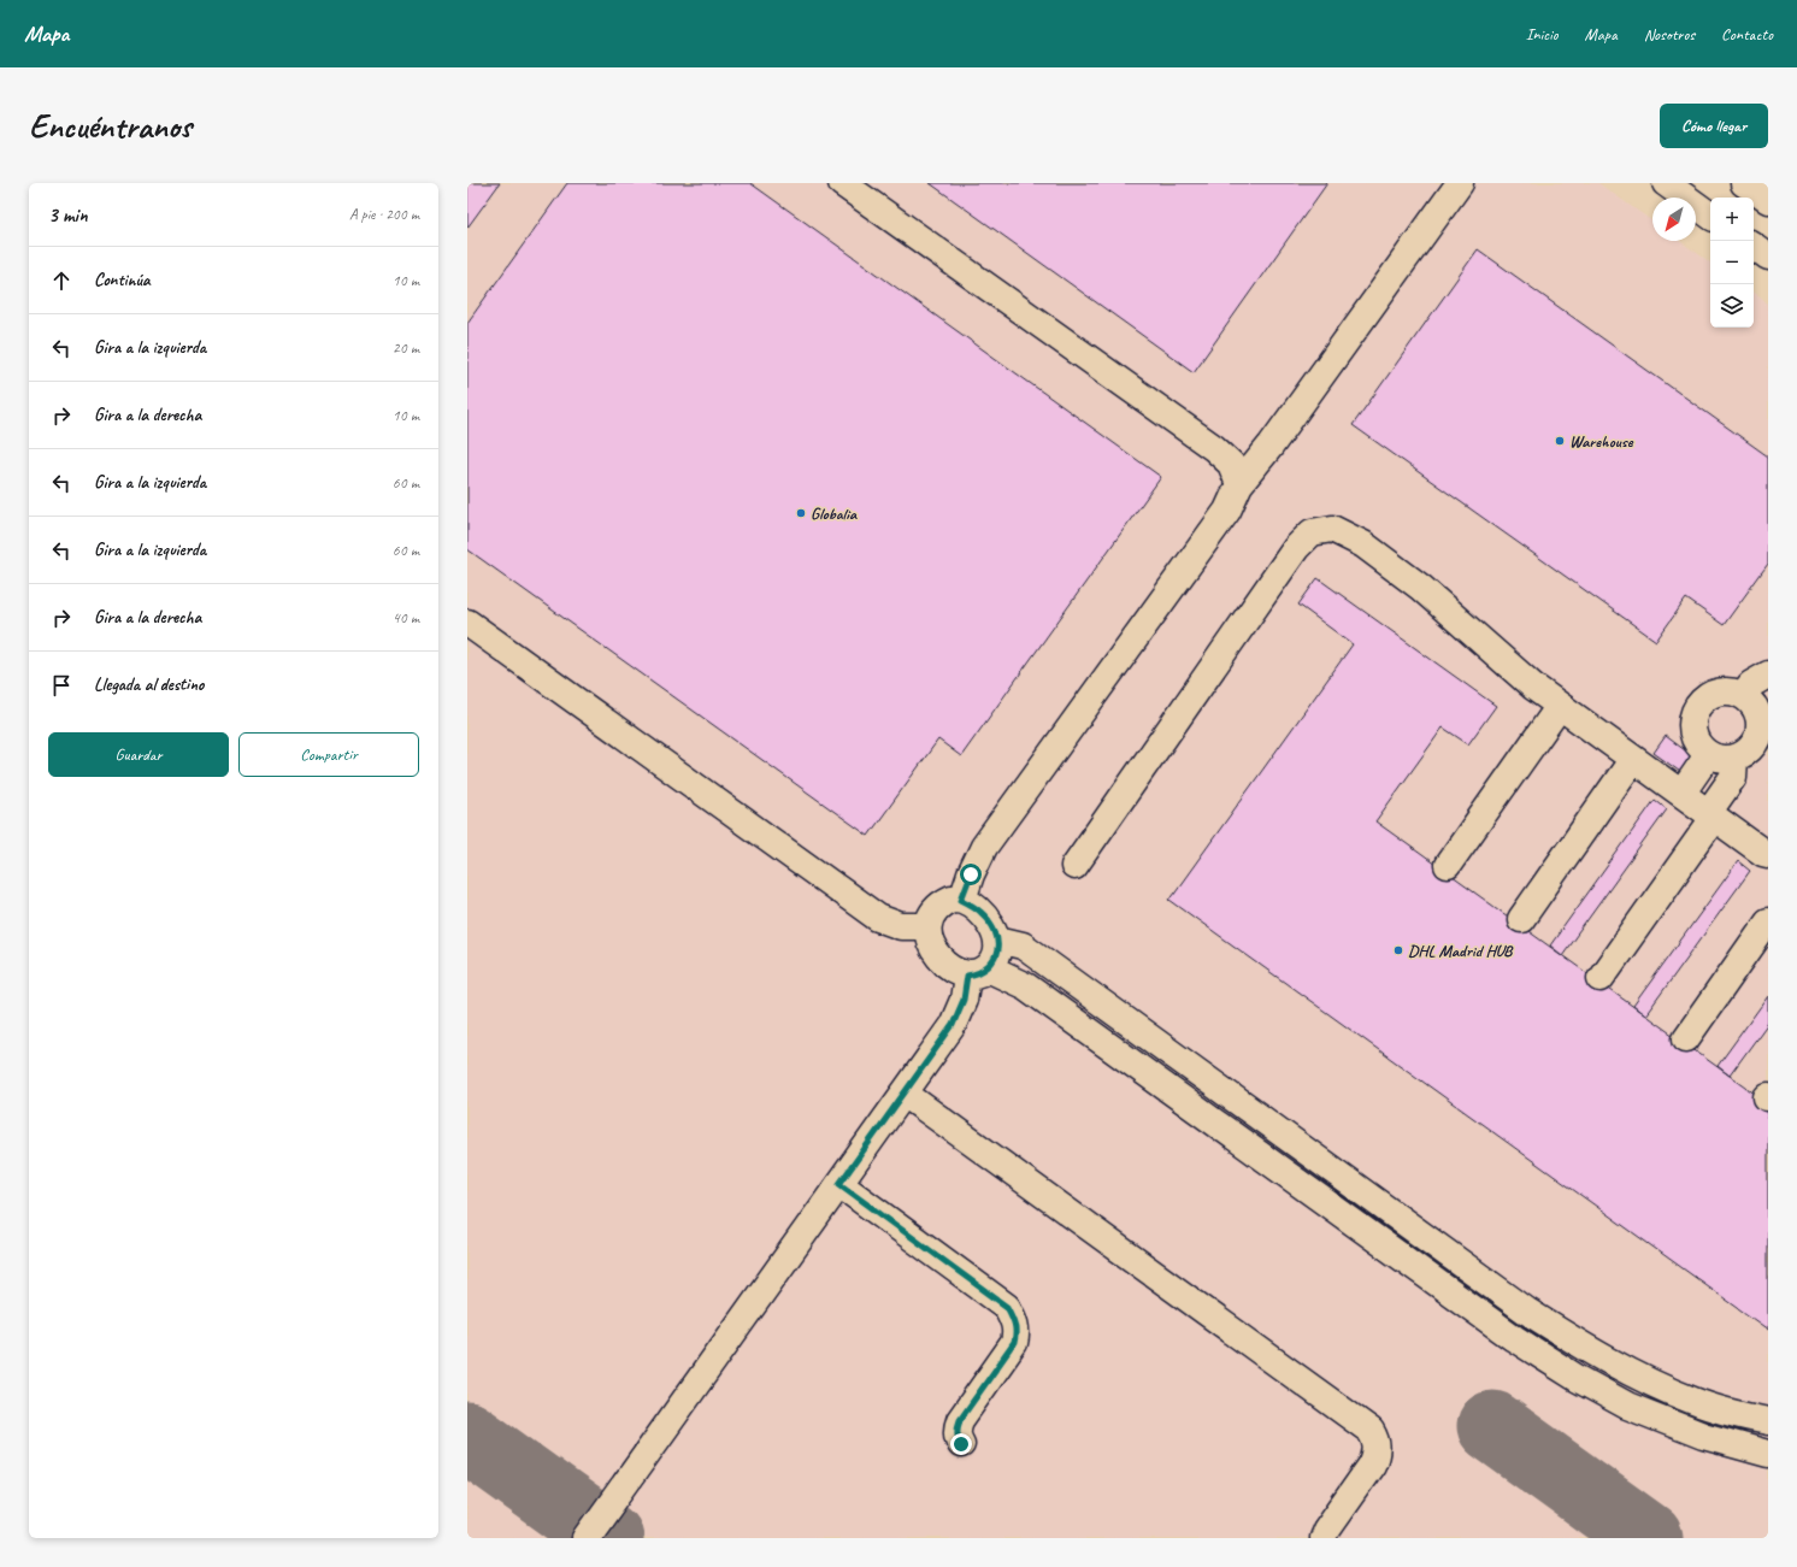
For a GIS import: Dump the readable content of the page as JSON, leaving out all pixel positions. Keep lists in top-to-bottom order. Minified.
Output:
{"places":["Warehouse","Globalia","DHL Madrid HUB"],"north":"bottom left","page":{"header":"Mapa","nav":["Inicio","Mapa","Nosotros","Contacto"],"buttons":["Cómo llegar",["Guardar","Compartir"]],"title":"Encuéntranos","heading":["3 min","A pie · 200 m"],"map_buttons":["+","−"],"list":[["Continúa","10 m"],["Gira a la izquierda","20 m"],["Gira a la derecha","10 m"],["Gira a la izquierda","60 m"],["Gira a la izquierda","60 m"],["Gira a la derecha","40 m"],"Llegada al destino"]}}
